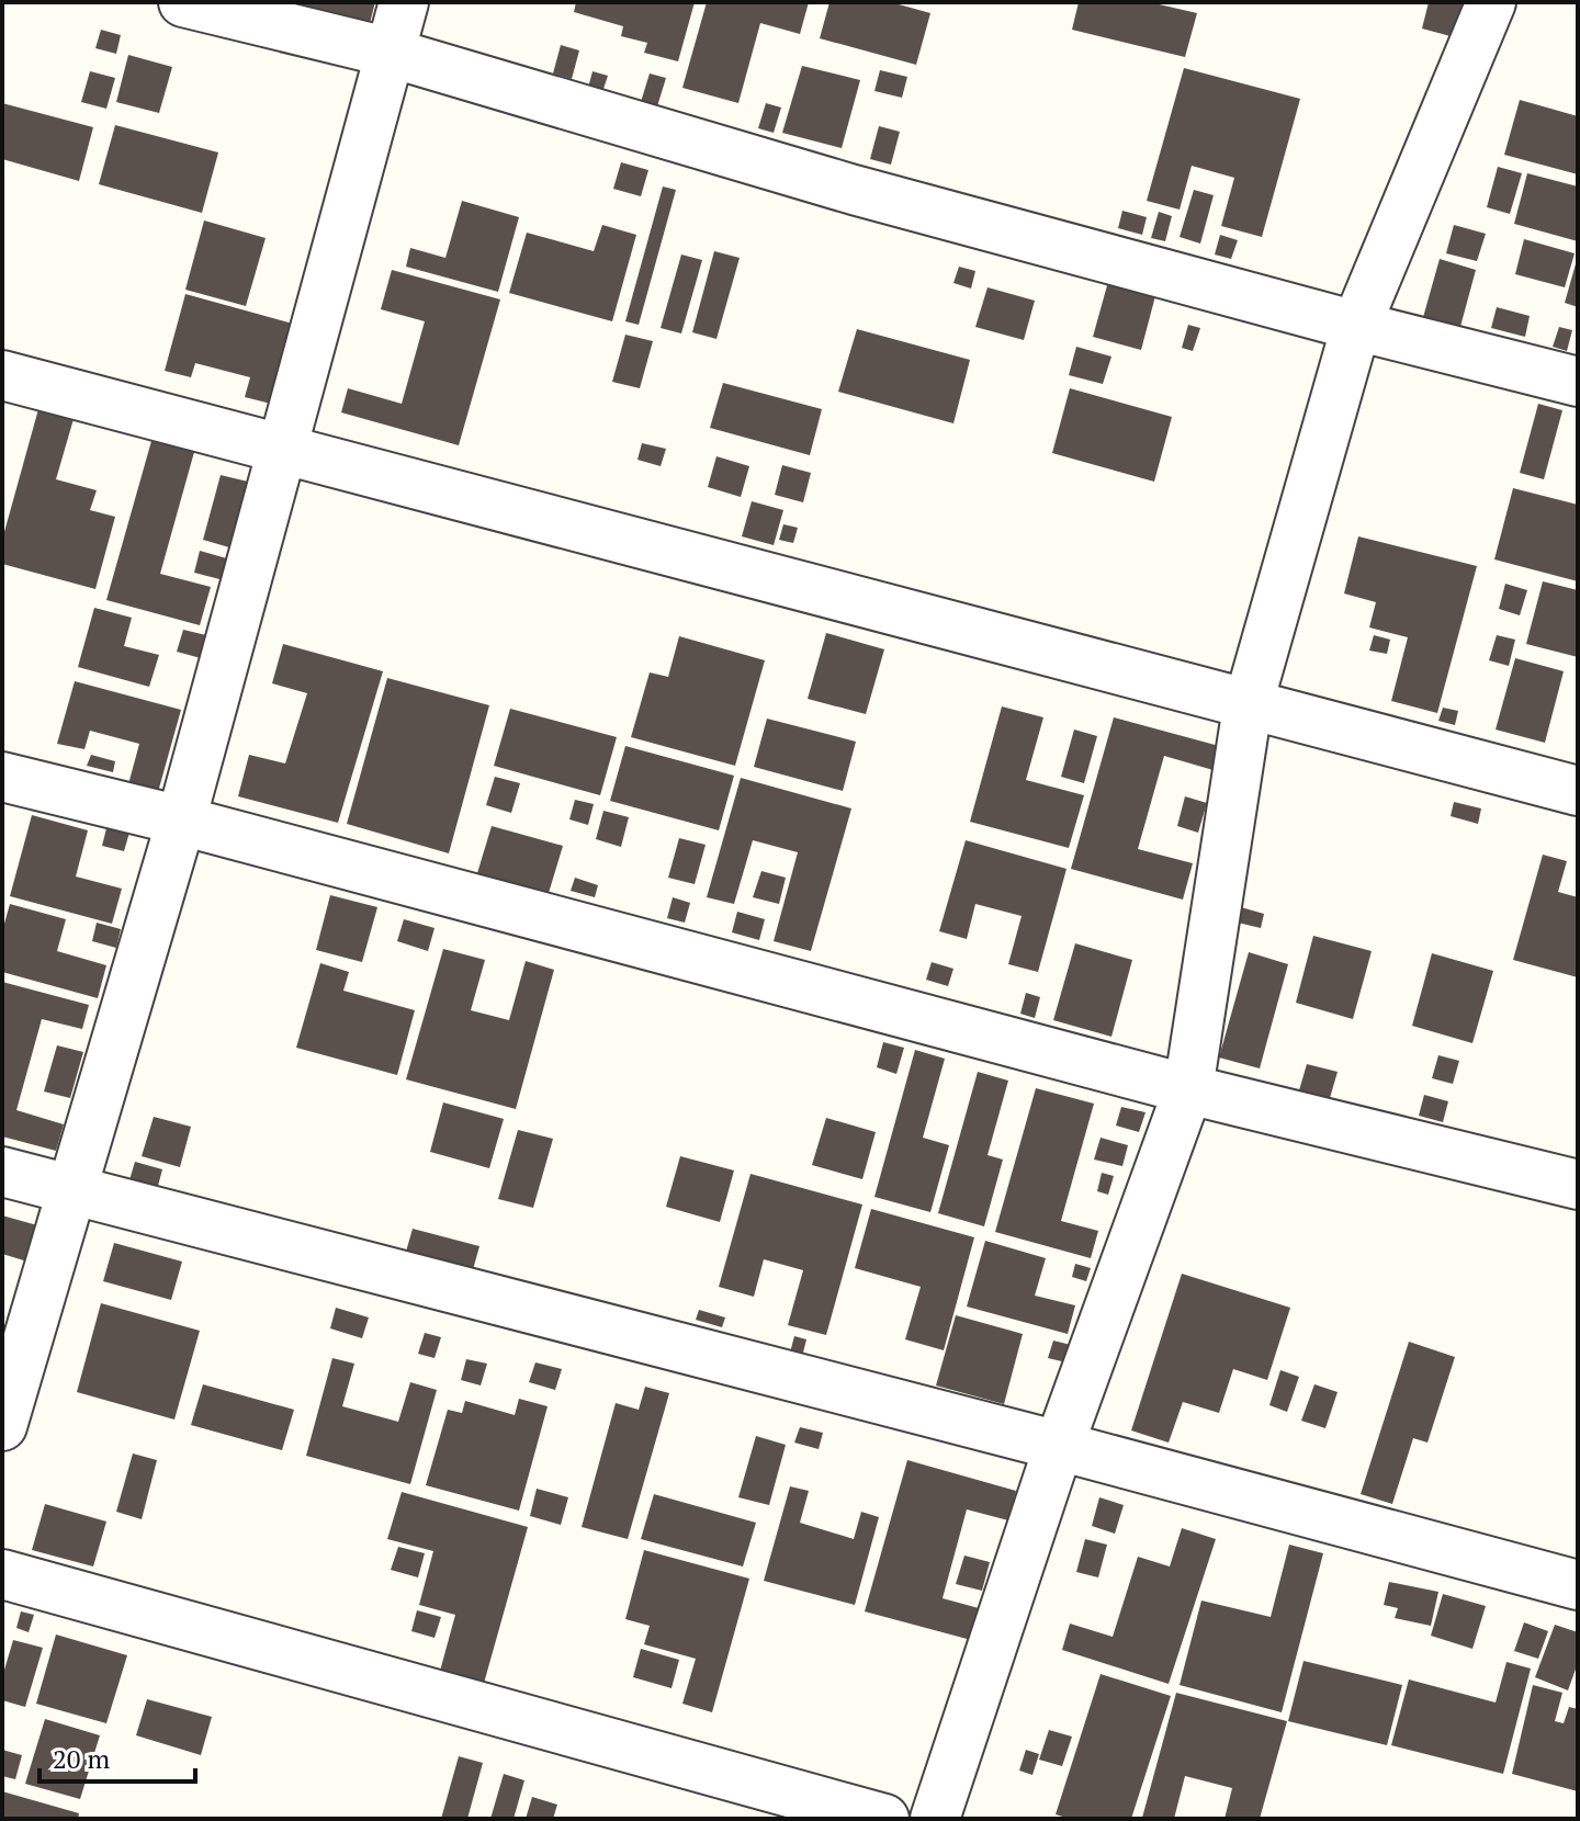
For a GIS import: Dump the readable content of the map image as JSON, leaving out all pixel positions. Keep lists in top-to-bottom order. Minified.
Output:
{"scale_bar":"20 m"}
